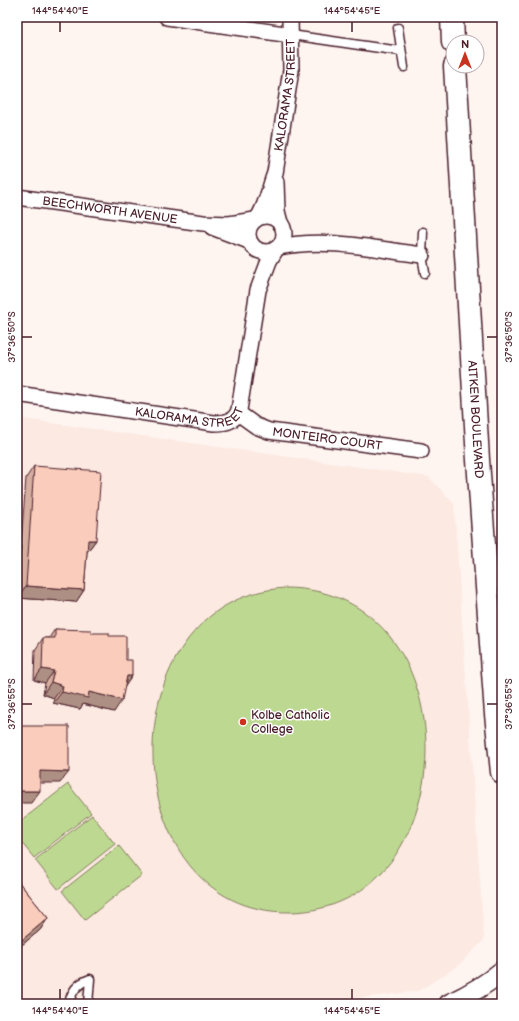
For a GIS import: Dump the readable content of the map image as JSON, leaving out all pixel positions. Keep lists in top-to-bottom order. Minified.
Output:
{"streets":{"main road":["AITKEN BOULEVARD"],"street":["KALORAMA STREET","BEECHWORTH AVENUE","MONTEIRO COURT"]},"crossings":[["KALORAMA STREET","BEECHWORTH AVENUE"],["KALORAMA STREET","MONTEIRO COURT"]],"places":["Kolbe Catholic College"],"north":"top","coordinates":["144°54'40\"E","144°54'45\"E","37°36'50\"S","37°36'55\"S"]}
